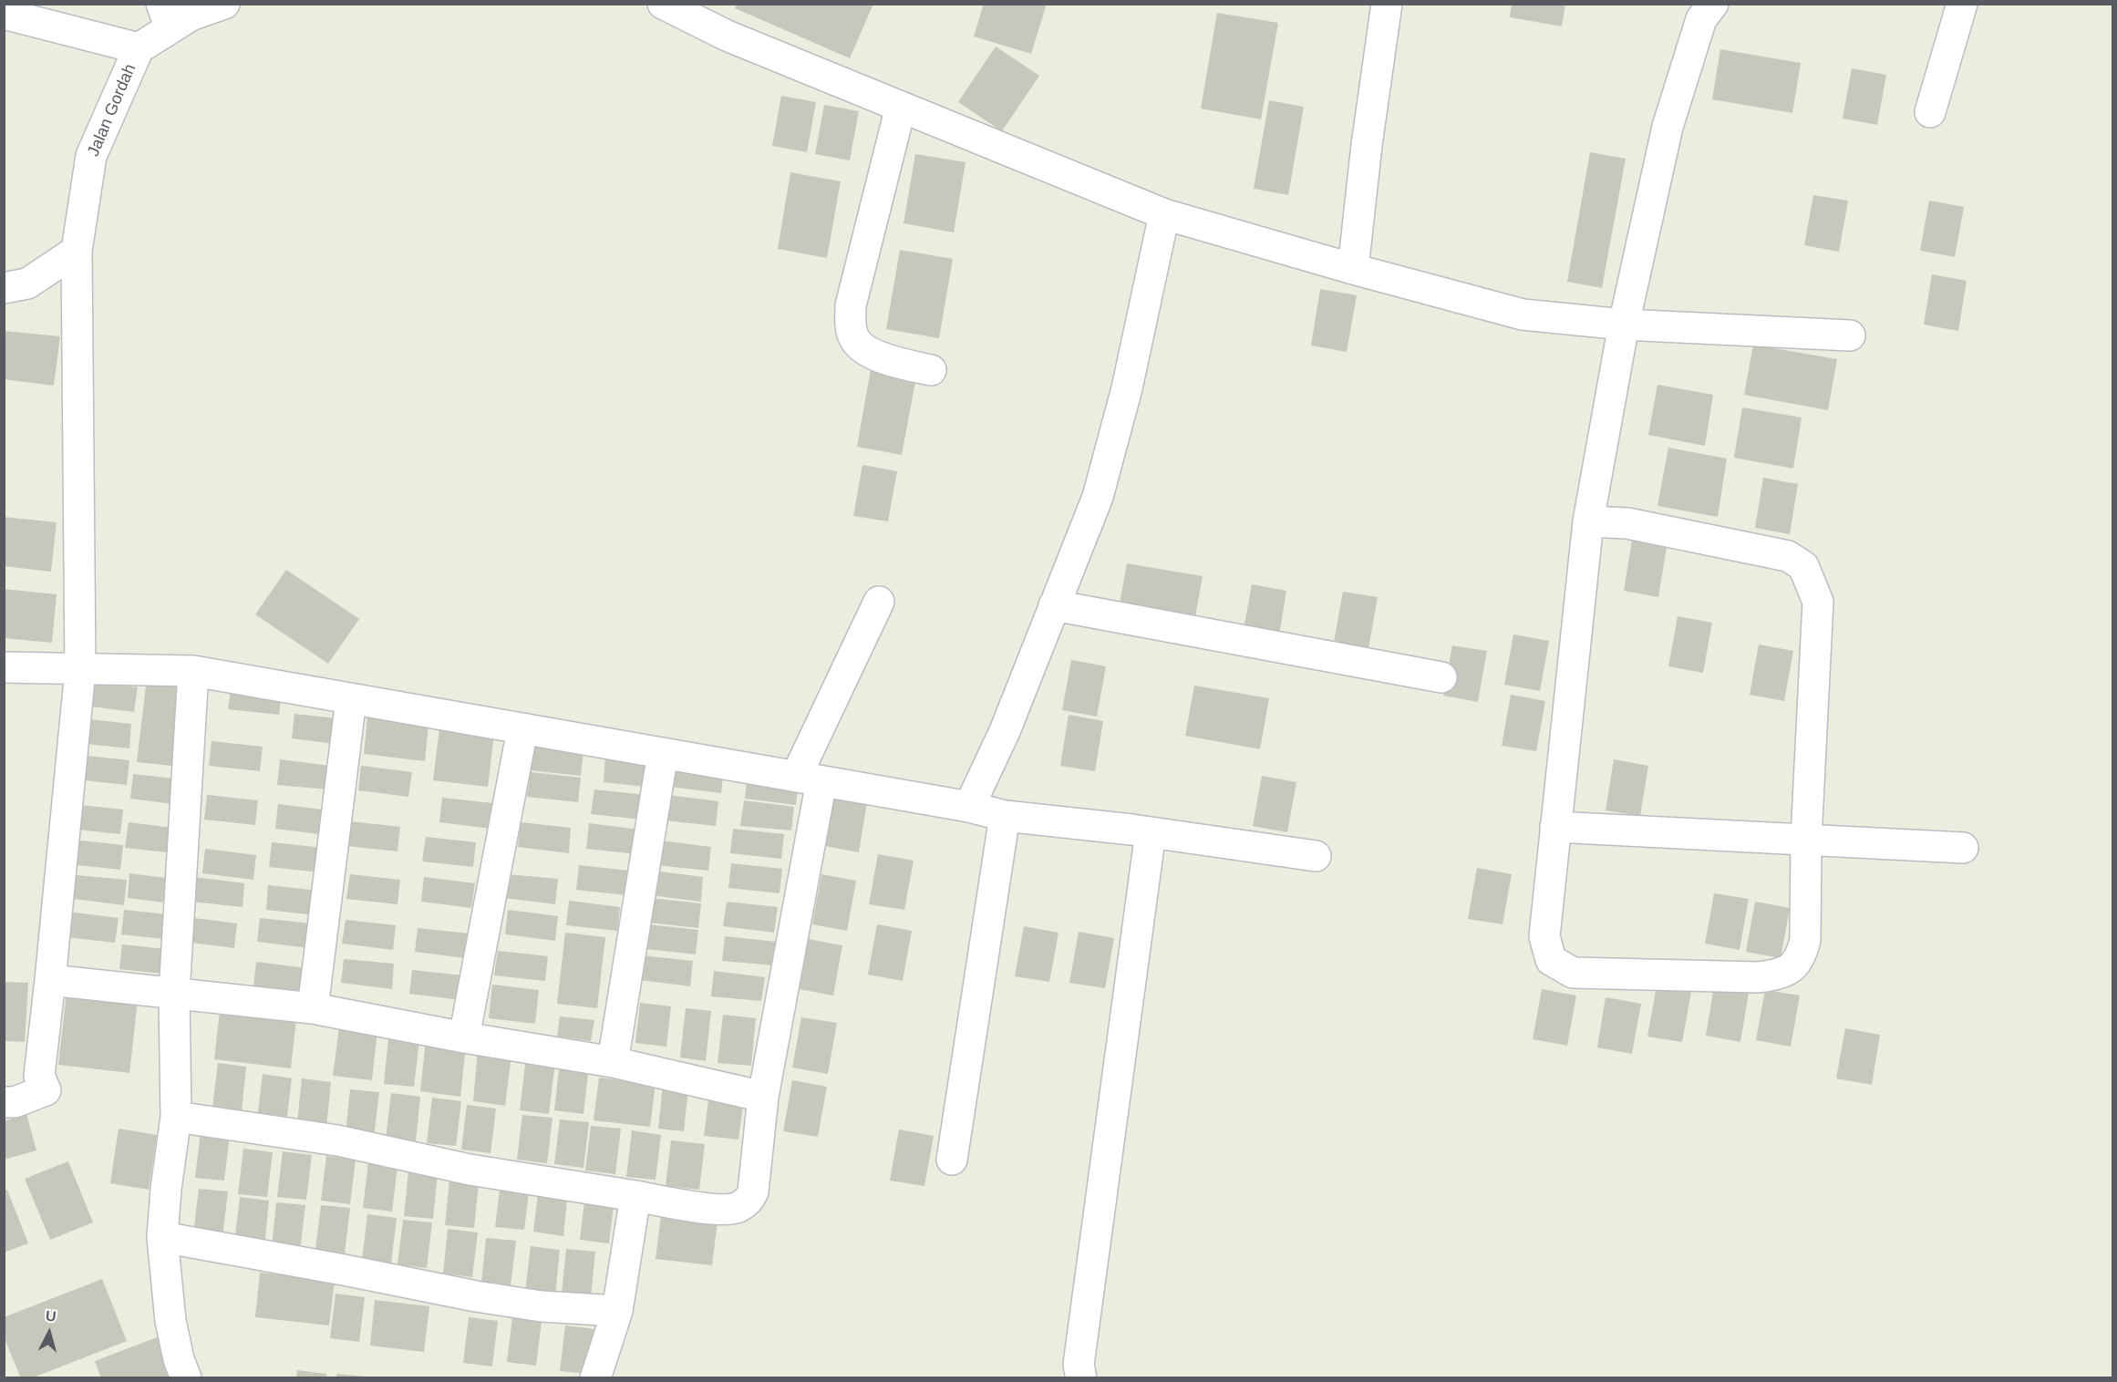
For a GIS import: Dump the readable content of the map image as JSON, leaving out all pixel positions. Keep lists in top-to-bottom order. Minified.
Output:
{"streets":{"street":["Jalan Gordah"]},"north":"top"}
